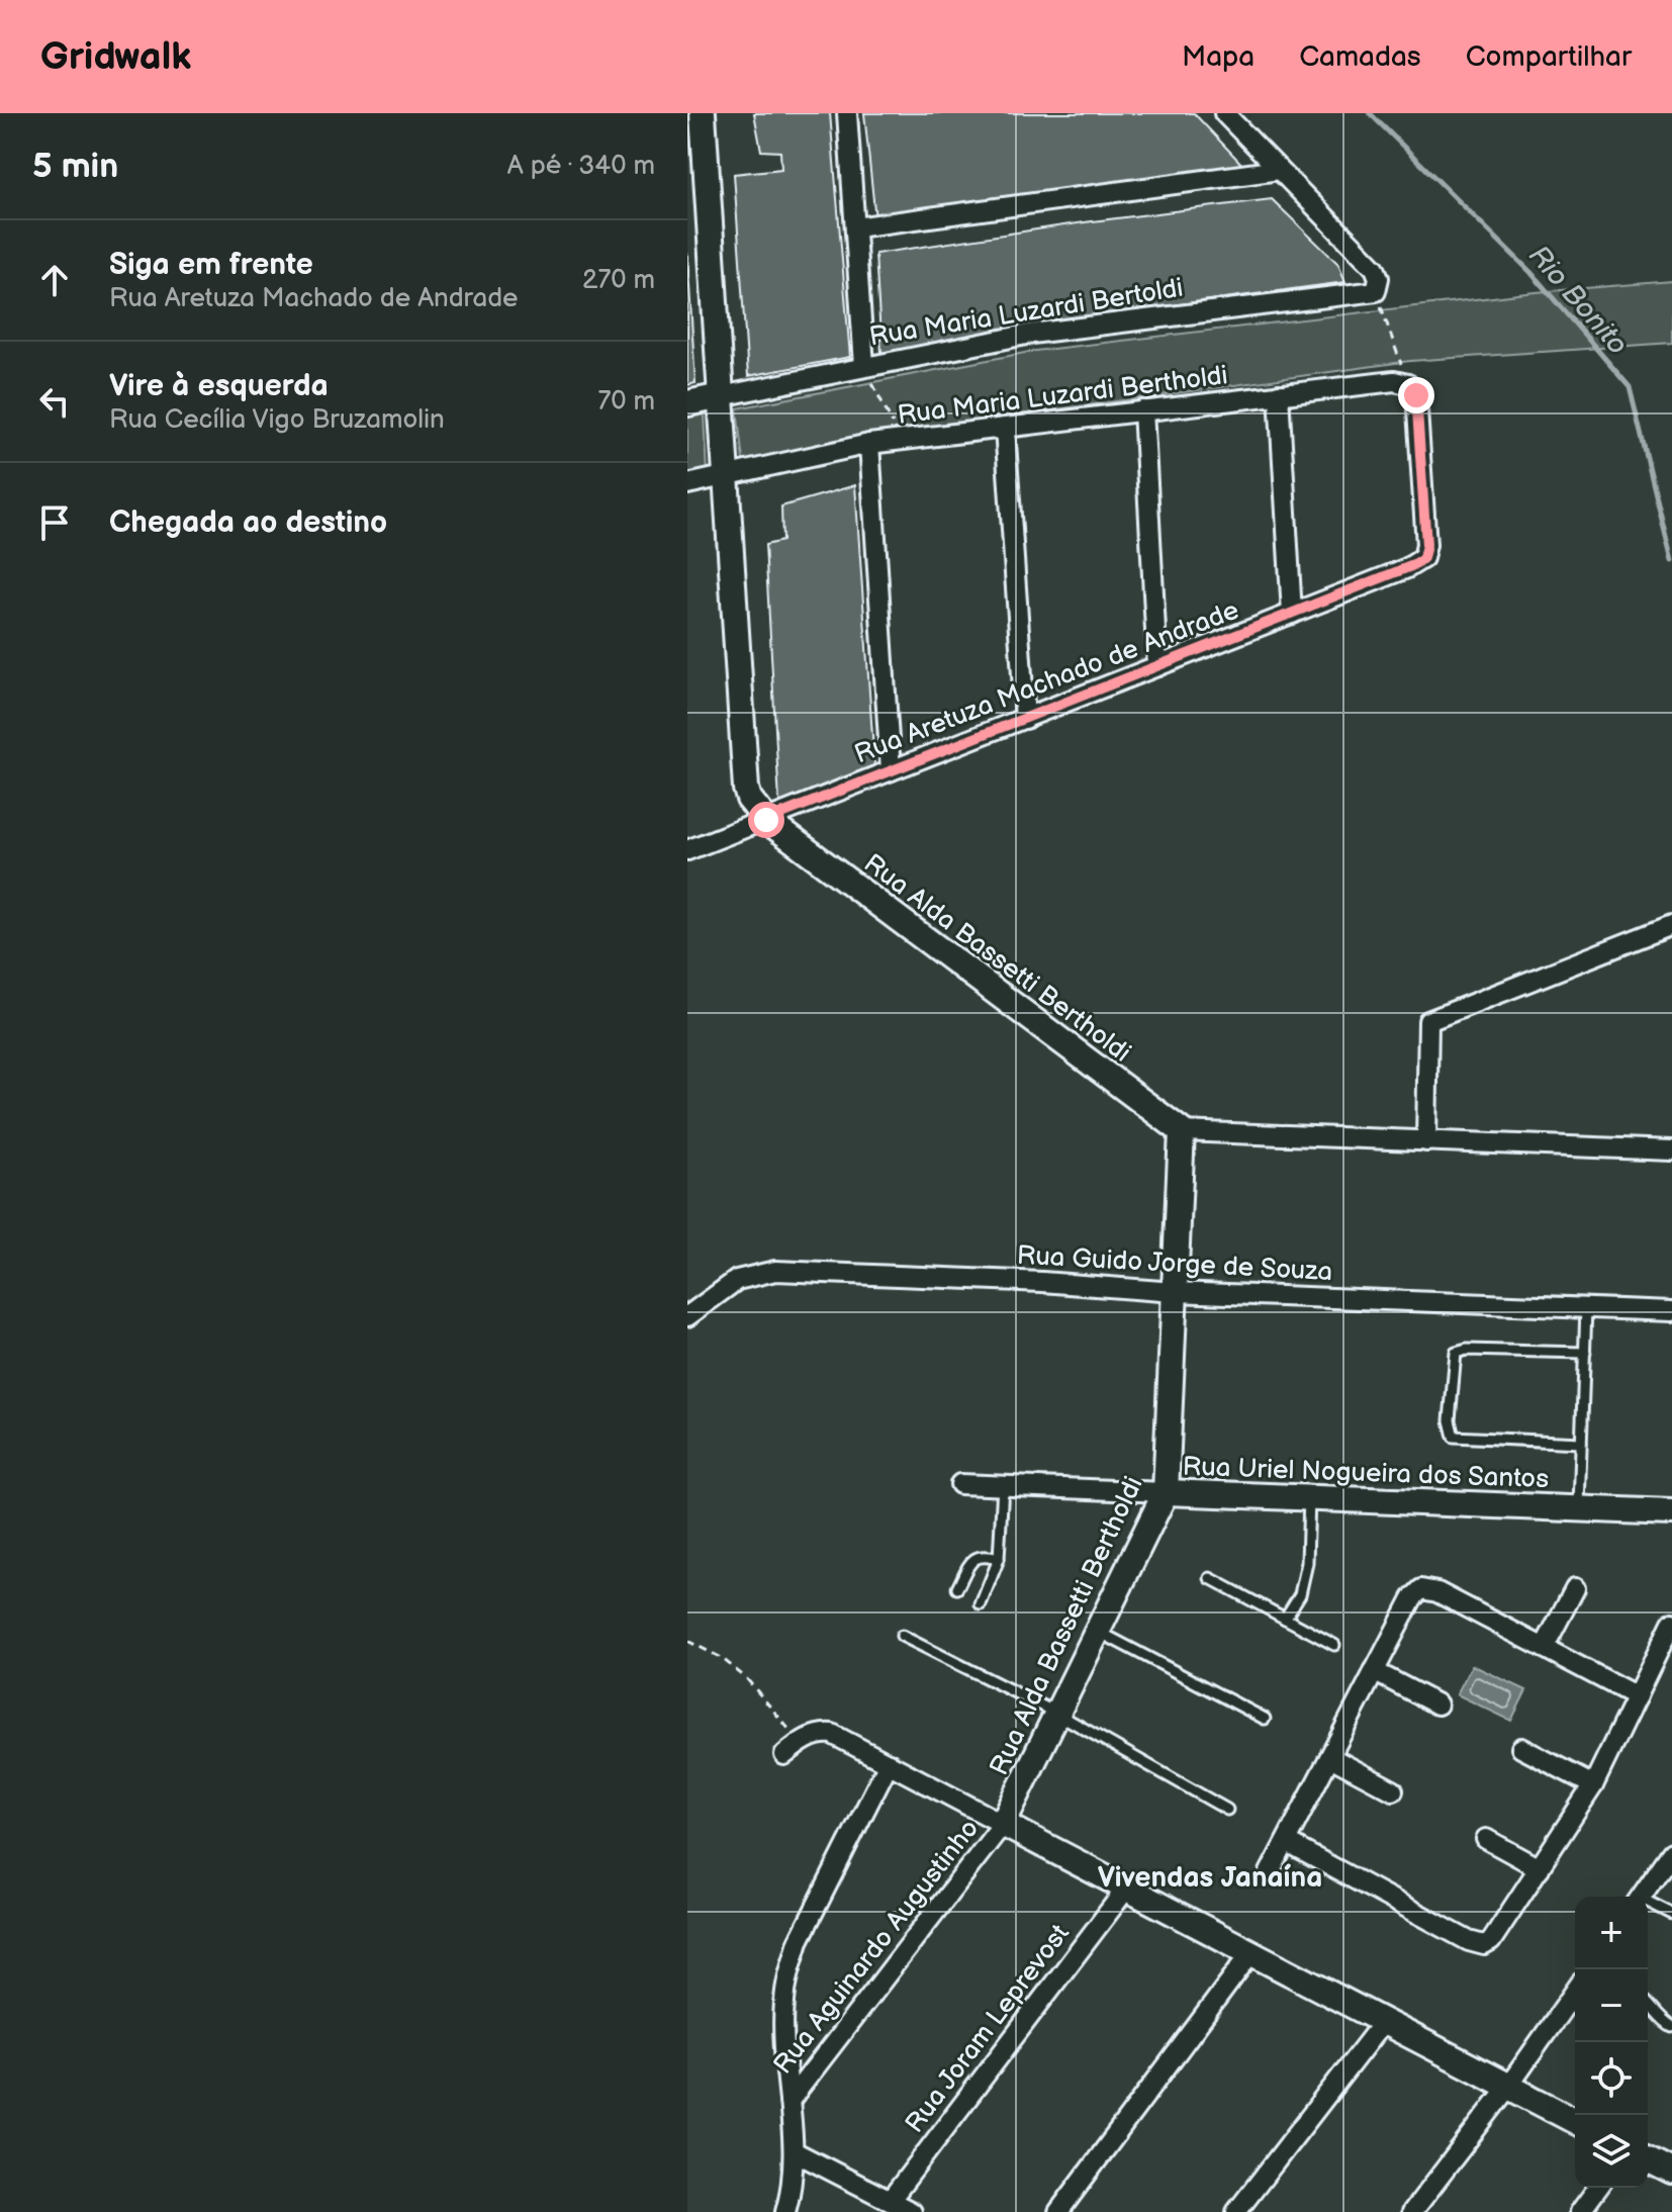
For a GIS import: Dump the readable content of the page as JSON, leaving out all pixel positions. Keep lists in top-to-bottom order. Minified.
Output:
{"streets":{"street":["Rua Maria Luzardi Bertoldi","Rua Maria Luzardi Bertholdi","Rua Aretuza Machado de Andrade","Rua Alda Bassetti Bertholdi","Rua Guido Jorge de Souza","Rua Uriel Nogueira dos Santos","Rua Aguinardo Augustinho","Rua Joram Leprevost"]},"crossings":[["Rua Maria Luzardi Bertoldi","Rua Alda Bassetti Bertholdi"],["Rua Maria Luzardi Bertholdi","Rua Aretuza Machado de Andrade"],["Rua Maria Luzardi Bertholdi","Rua Alda Bassetti Bertholdi"],["Rua Aretuza Machado de Andrade","Rua Alda Bassetti Bertholdi"],["Rua Alda Bassetti Bertholdi","Rua Guido Jorge de Souza"],["Rua Alda Bassetti Bertholdi","Rua Uriel Nogueira dos Santos"],["Rua Alda Bassetti Bertholdi","Rua Aguinardo Augustinho"]],"districts":["Vivendas Janaína"],"water":["Rio Bonito"],"page":{"header":"Gridwalk","nav":["Mapa","Camadas","Compartilhar"],"heading":["5 min","A pé · 340 m"],"list":[["Siga em frente","Rua Aretuza Machado de Andrade","270 m"],["Vire à esquerda","Rua Cecília Vigo Bruzamolin","70 m"],"Chegada ao destino"],"map_buttons":["+","−"]}}
